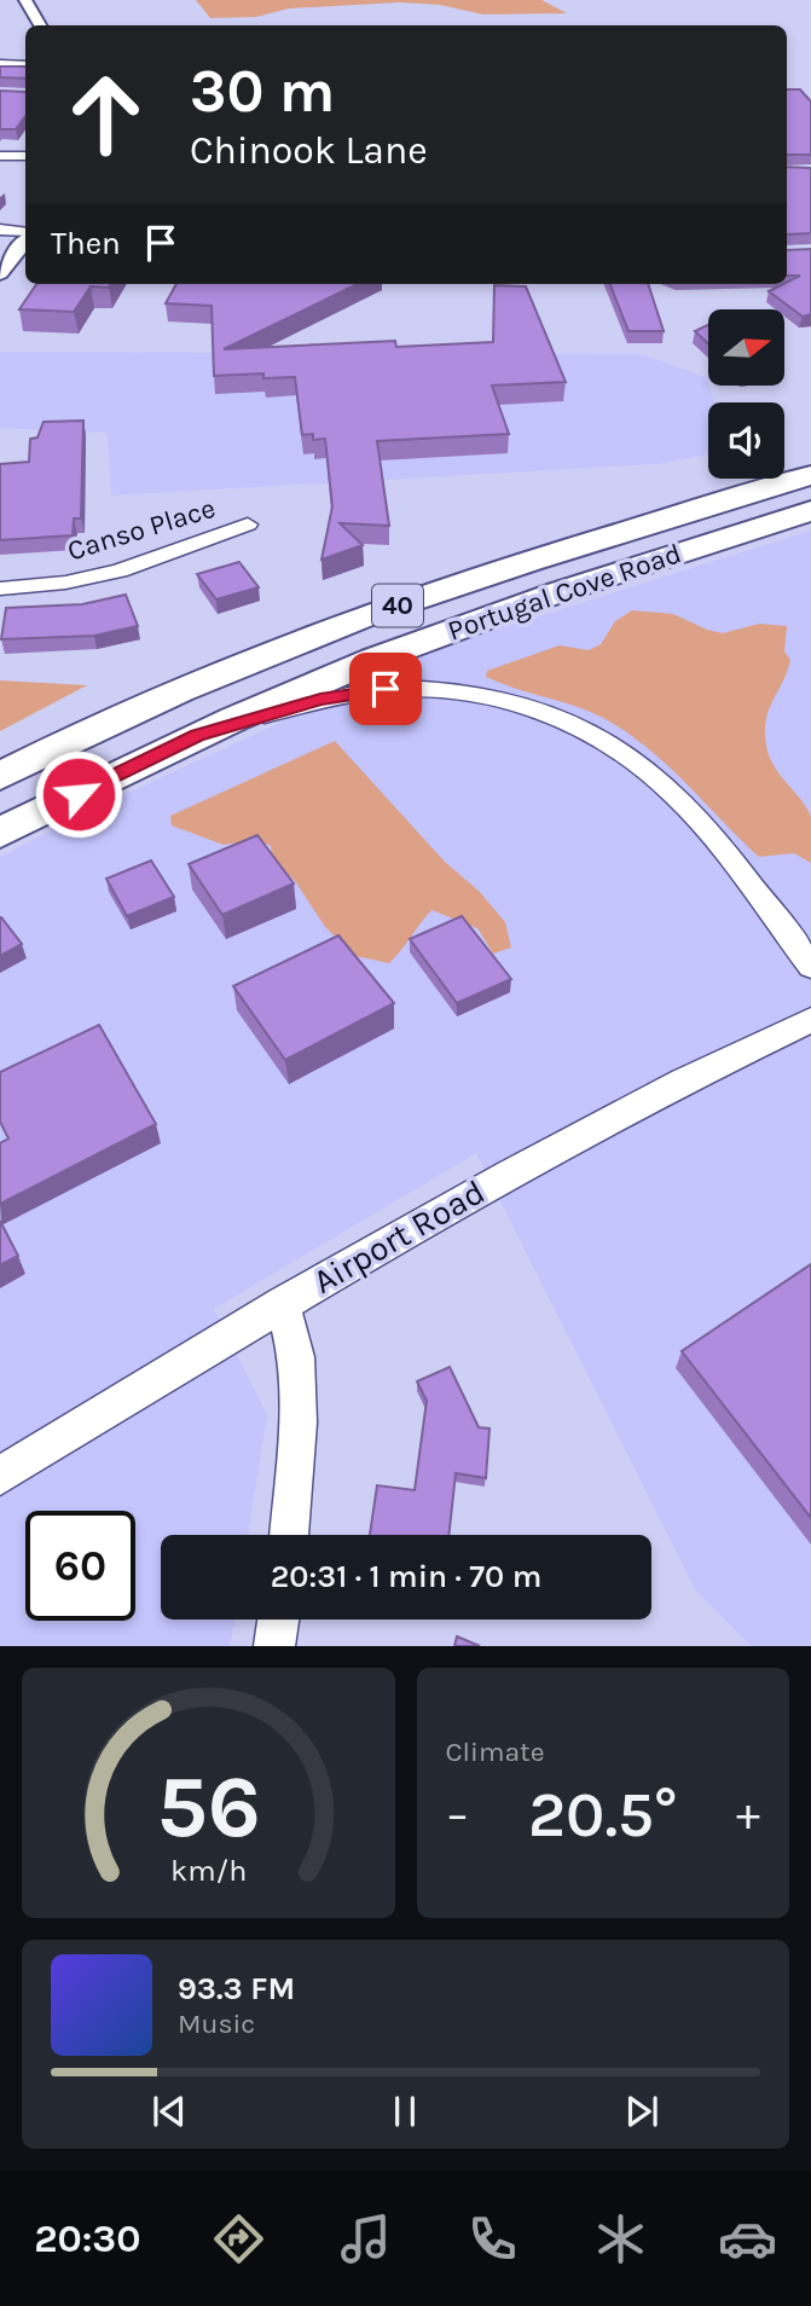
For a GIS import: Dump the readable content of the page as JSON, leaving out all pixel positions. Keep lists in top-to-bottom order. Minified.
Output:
{"streets":{"main road":["Portugal Cove Road","40"],"street":["Canso Place","Airport Road"]},"north":"right","page":{"turn":["30 m","Chinook Lane"],"then":"Then","limit":"60","trip":"20:31 · 1 min · 70 m","tile":"Climate","heat":["−","20.5°","+"],"song":["93.3 FM","Music"],"tabs":"20:30","gauge":["56","km/h"]}}
